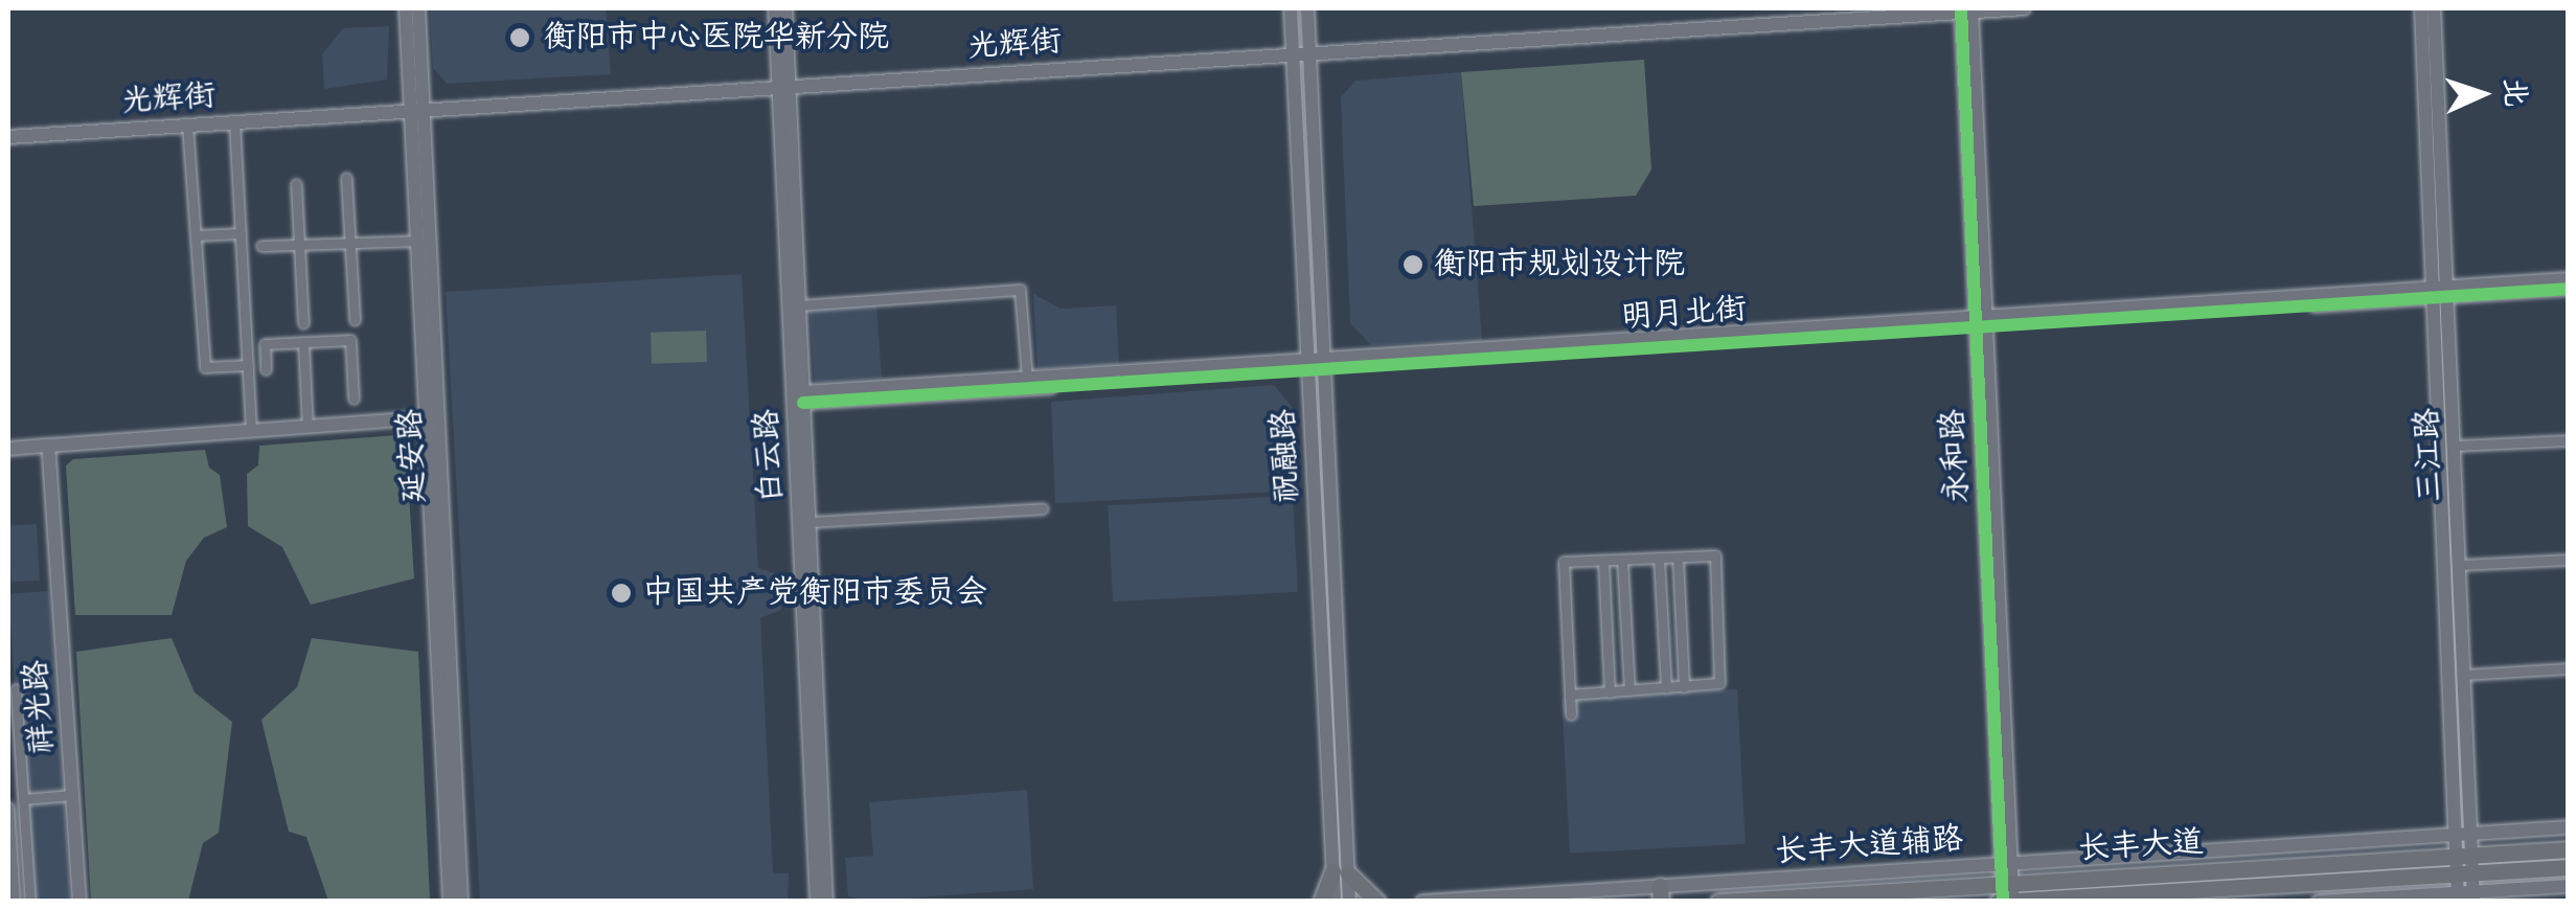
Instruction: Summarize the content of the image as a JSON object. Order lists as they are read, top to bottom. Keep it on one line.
{"streets":{"main road":["光辉街","明月北街","三江路","延安路","白云路","祝融路","永和路","祥光路","长丰大道辅路","长丰大道"]},"crossings":[["光辉街","延安路"],["光辉街","白云路"],["光辉街","祝融路"],["光辉街","永和路"],["明月北街","三江路"],["明月北街","白云路"],["明月北街","祝融路"],["明月北街","永和路"],["三江路","长丰大道辅路"],["三江路","长丰大道"],["永和路","长丰大道辅路"],["永和路","长丰大道"]],"places":["衡阳市中心医院华新分院","衡阳市规划设计院","中国共产党衡阳市委员会"],"north":"right"}
